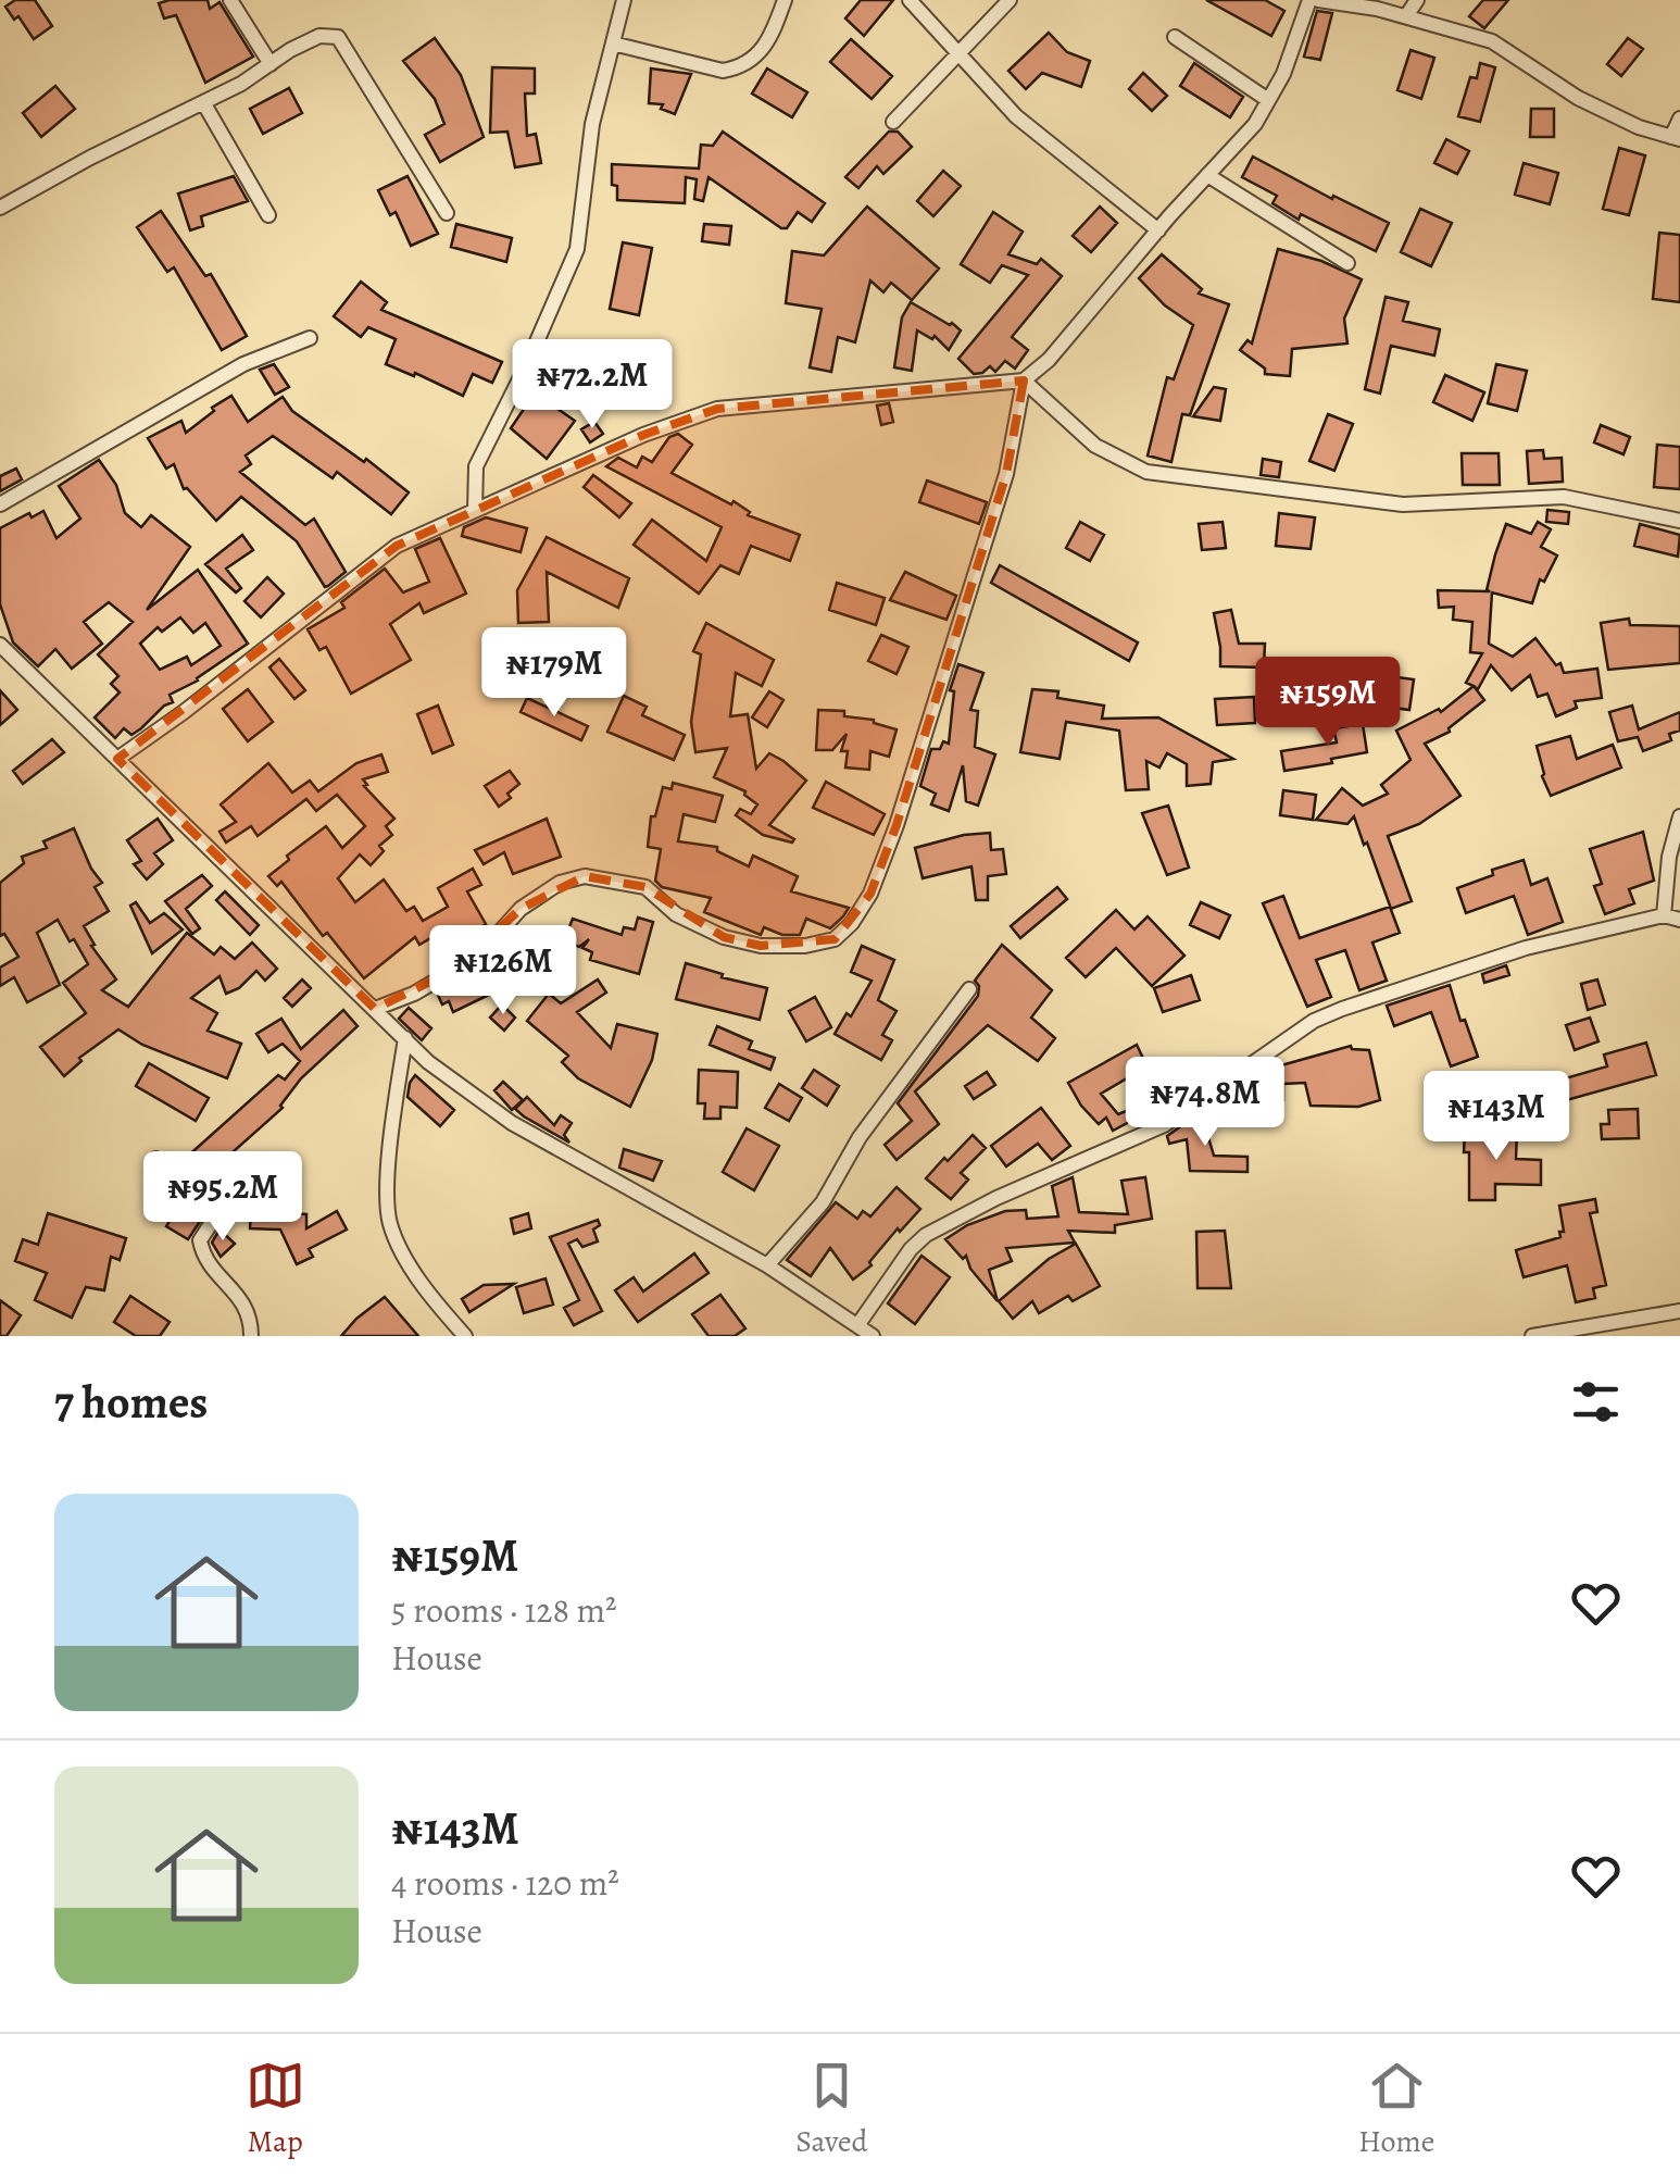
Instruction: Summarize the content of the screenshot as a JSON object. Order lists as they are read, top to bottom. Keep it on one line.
{"page":{"price":["₦72.2M","₦179M","₦159M","₦126M","₦74.8M","₦143M","₦95.2M"],"heading":"7 homes","list":[{"name":"₦159M","note":"5 rooms · 128 m² · House"},{"name":"₦143M","note":"4 rooms · 120 m² · House"}],"tabs":["Map","Saved","Home"]}}
